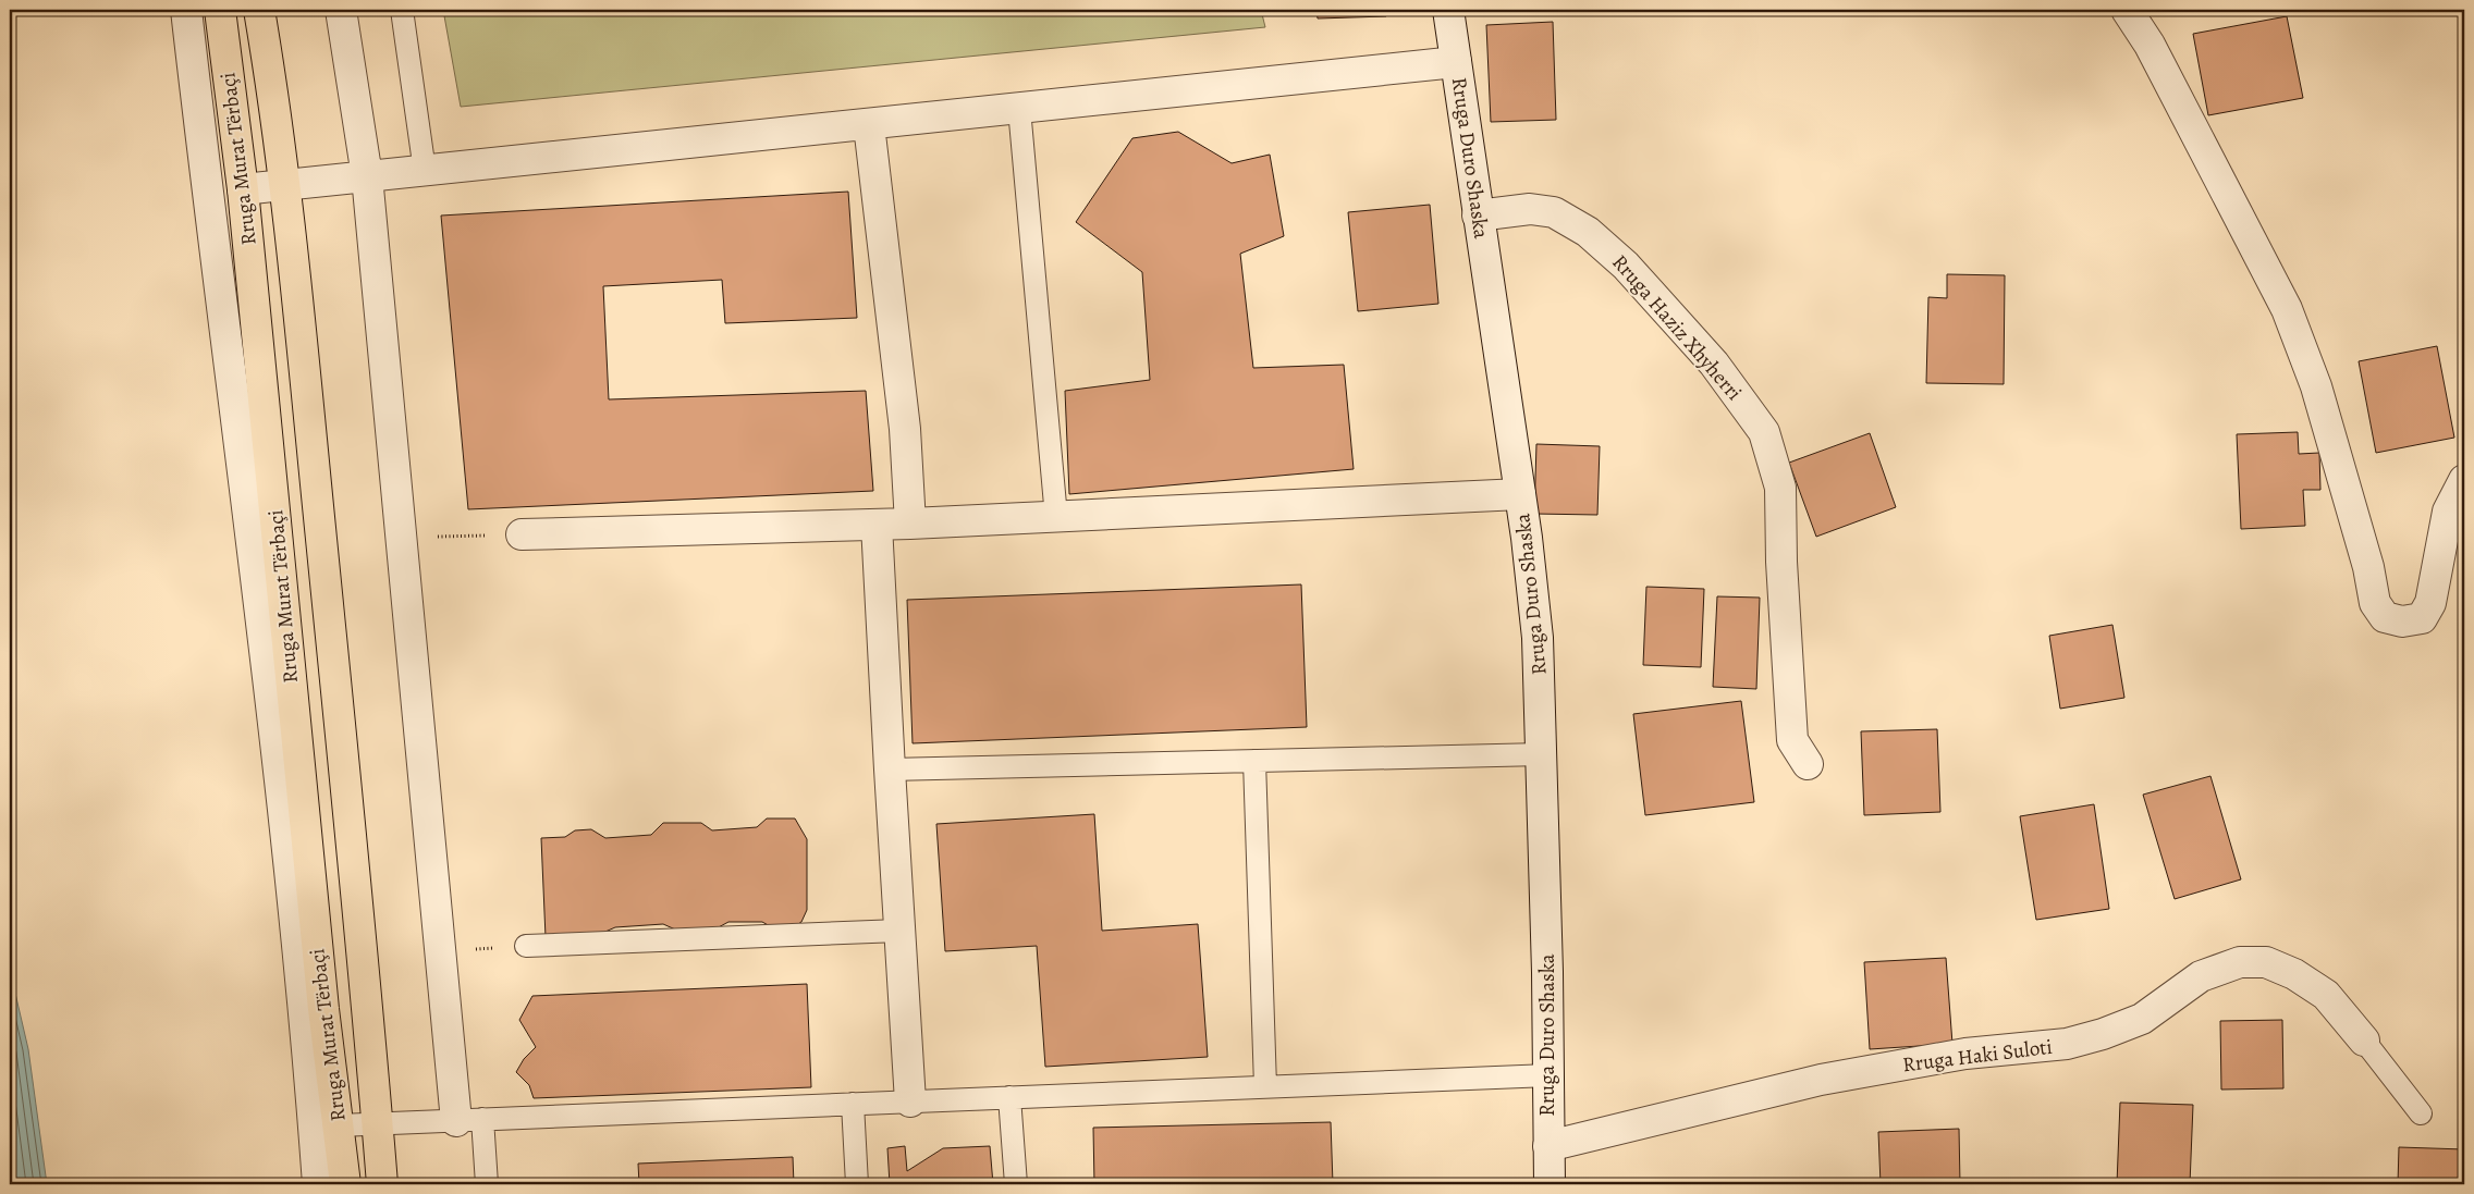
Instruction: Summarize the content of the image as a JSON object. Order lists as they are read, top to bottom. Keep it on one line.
{"streets":{"main road":["Rruga Murat Tërbaçi"],"street":["Rruga Duro Shaska","Rruga Haziz Xhyherri","Rruga Haki Suloti"]},"crossings":[["Rruga Duro Shaska","Rruga Haziz Xhyherri"],["Rruga Duro Shaska","Rruga Haki Suloti"]]}
